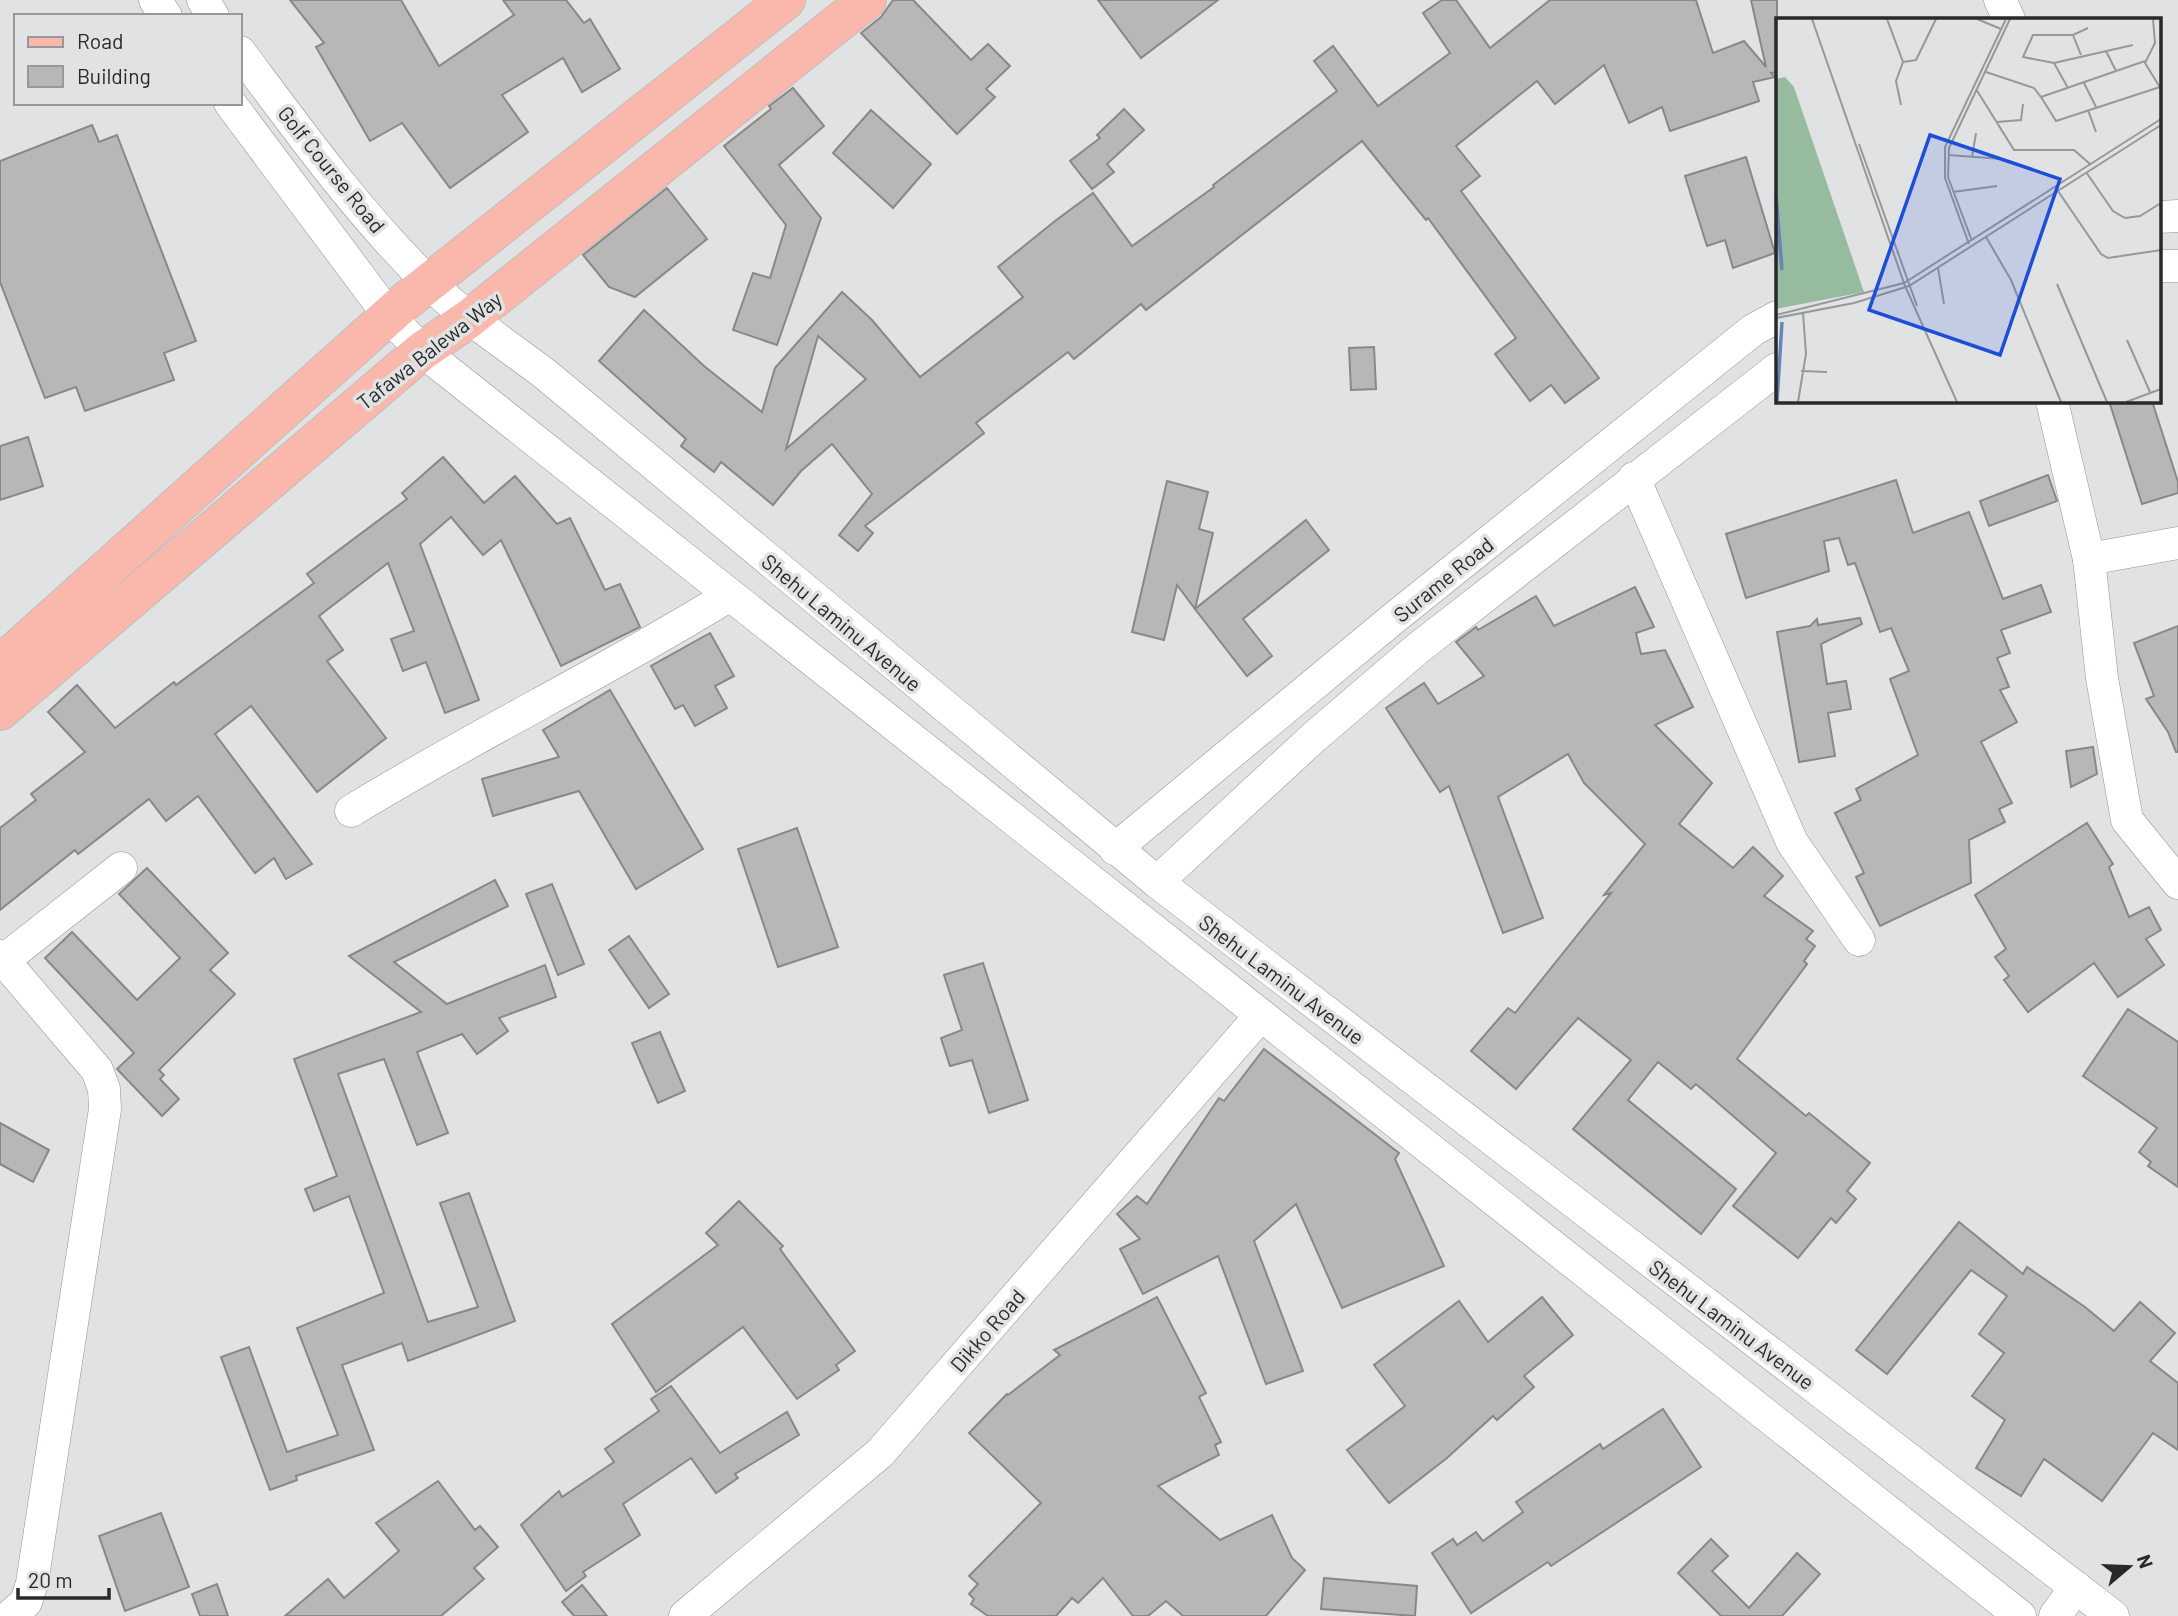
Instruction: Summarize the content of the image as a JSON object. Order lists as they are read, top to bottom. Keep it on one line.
{"streets":{"main road":["Tafawa Balewa Way"],"street":["Golf Course Road","Surame Road","Shehu Laminu Avenue","Dikko Road"]},"crossings":[["Golf Course Road","Tafawa Balewa Way"],["Golf Course Road","Shehu Laminu Avenue"],["Tafawa Balewa Way","Shehu Laminu Avenue"],["Surame Road","Shehu Laminu Avenue"],["Shehu Laminu Avenue","Dikko Road"]],"legend":["Road","Building"],"scale_bar":"20 m","north":"right"}
